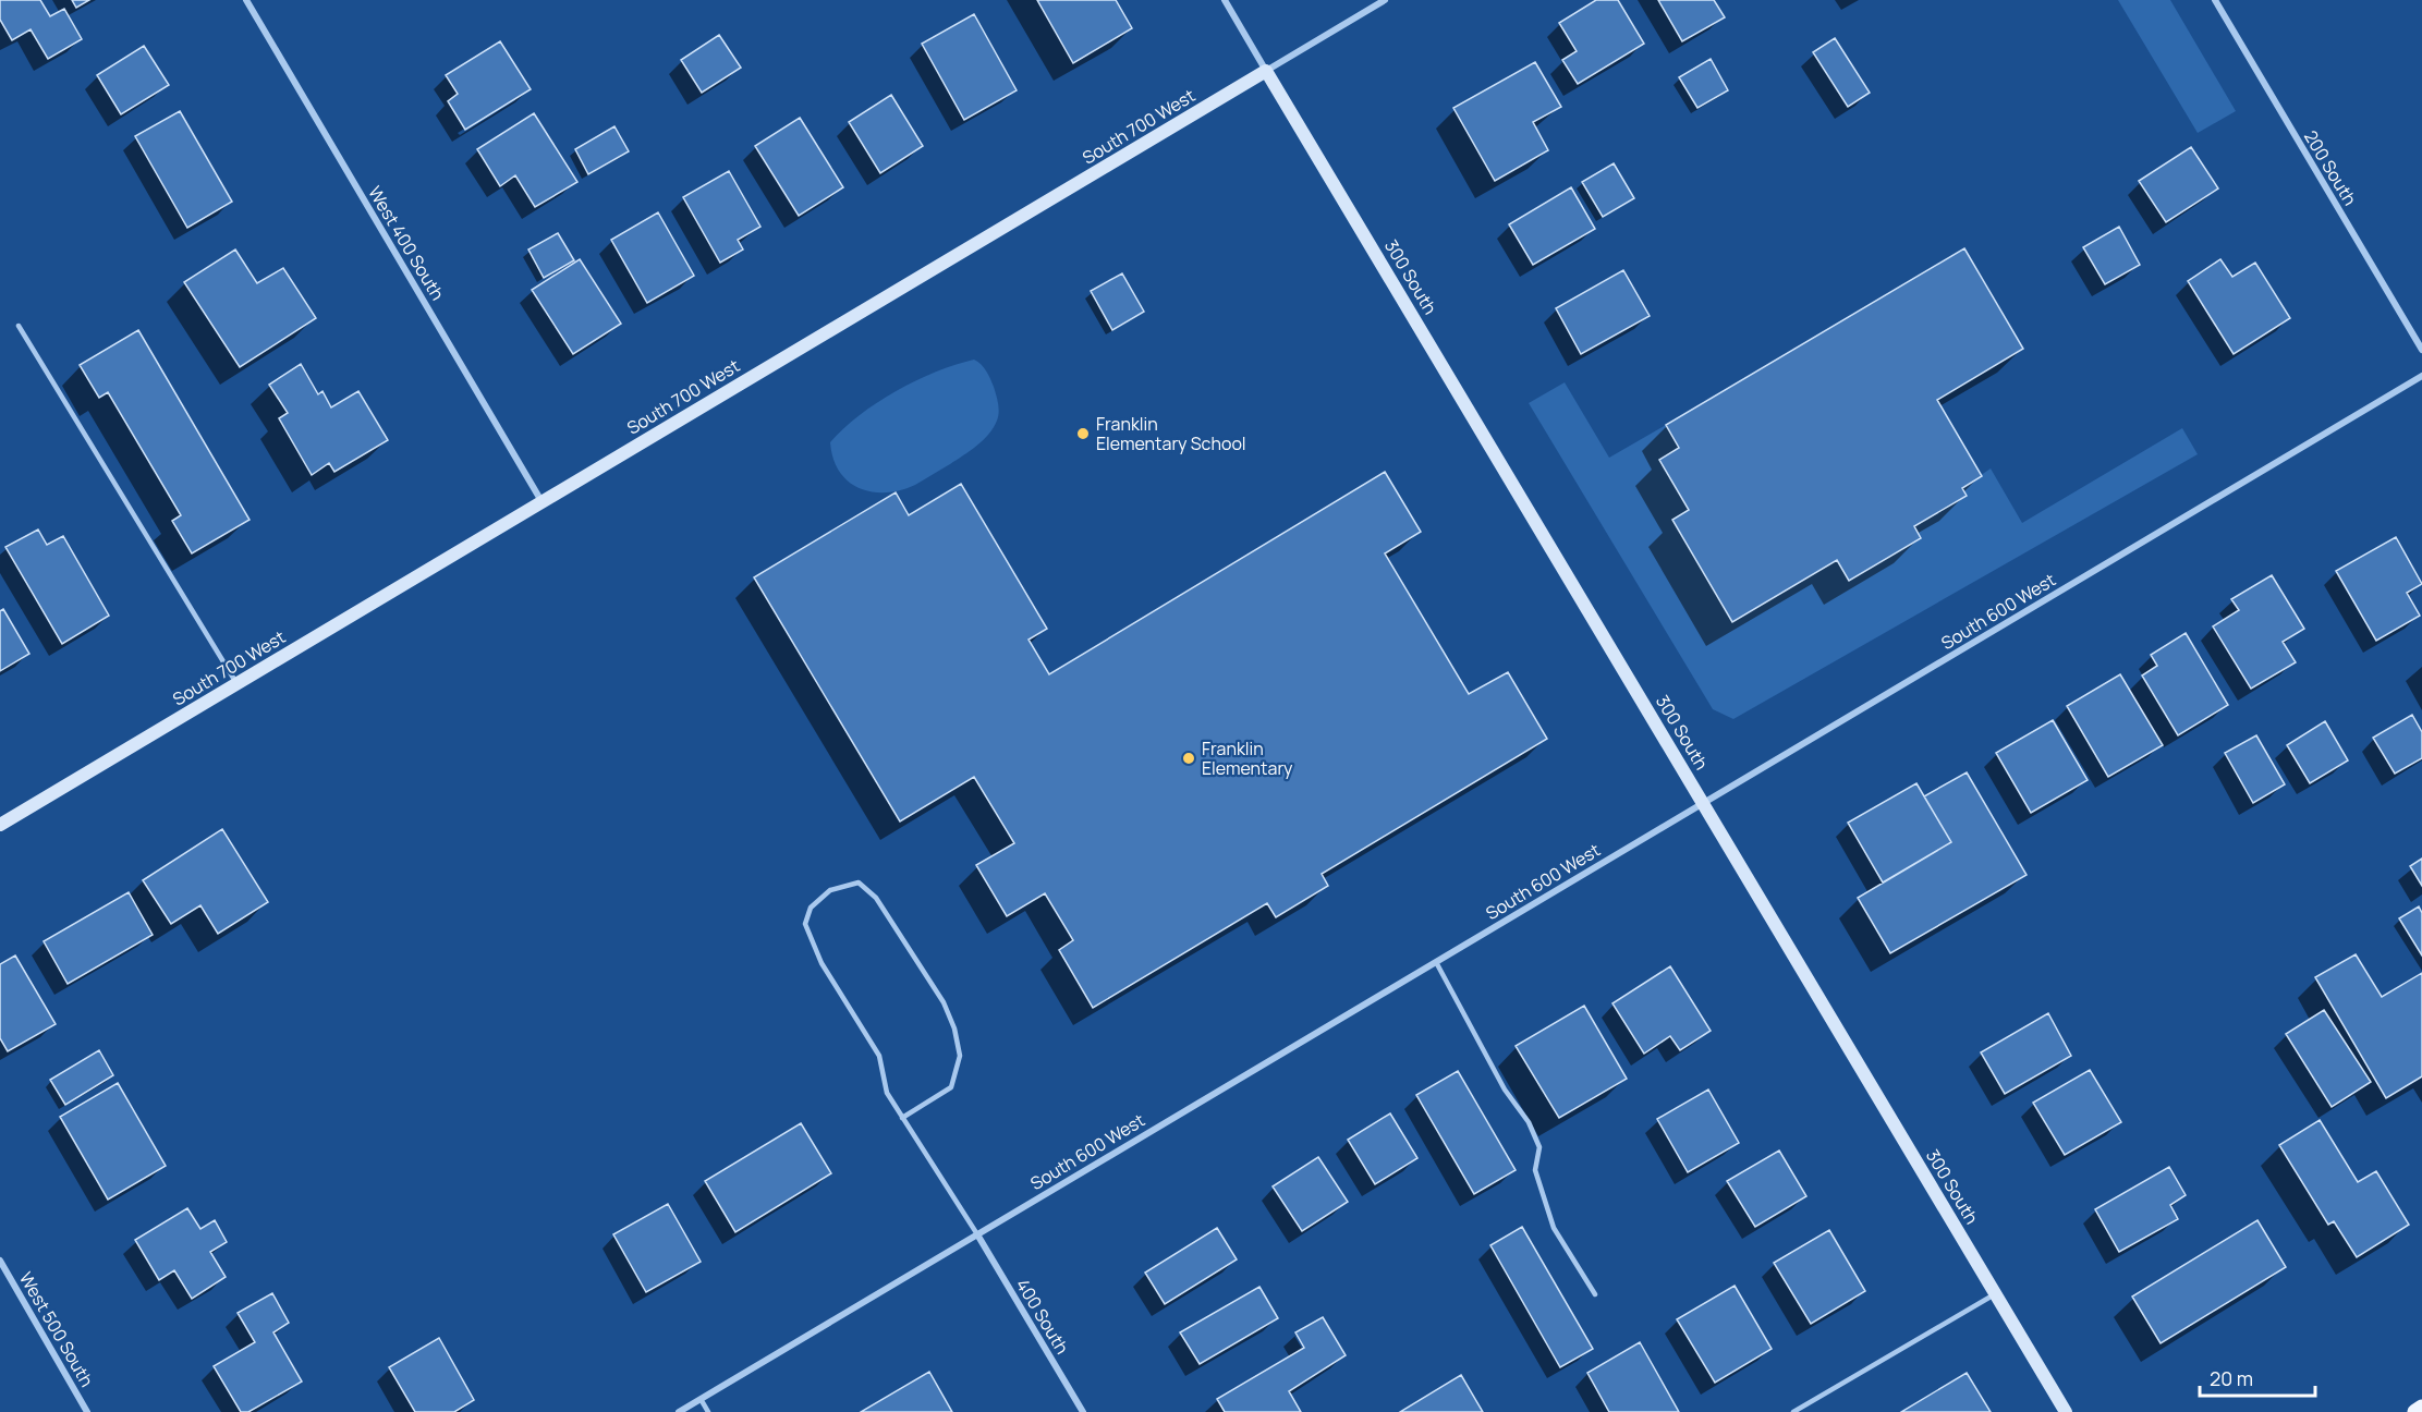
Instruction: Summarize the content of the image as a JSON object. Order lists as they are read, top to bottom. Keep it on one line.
{"streets":{"street":["South 700 West","200 South","West 400 South","300 South","South 600 West","400 South","West 500 South"]},"crossings":[["South 700 West","West 400 South"],["South 700 West","300 South"],["300 South","South 600 West"],["South 600 West","400 South"]],"places":["Franklin Elementary School","Franklin Elementary"],"scale_bar":"20 m"}
